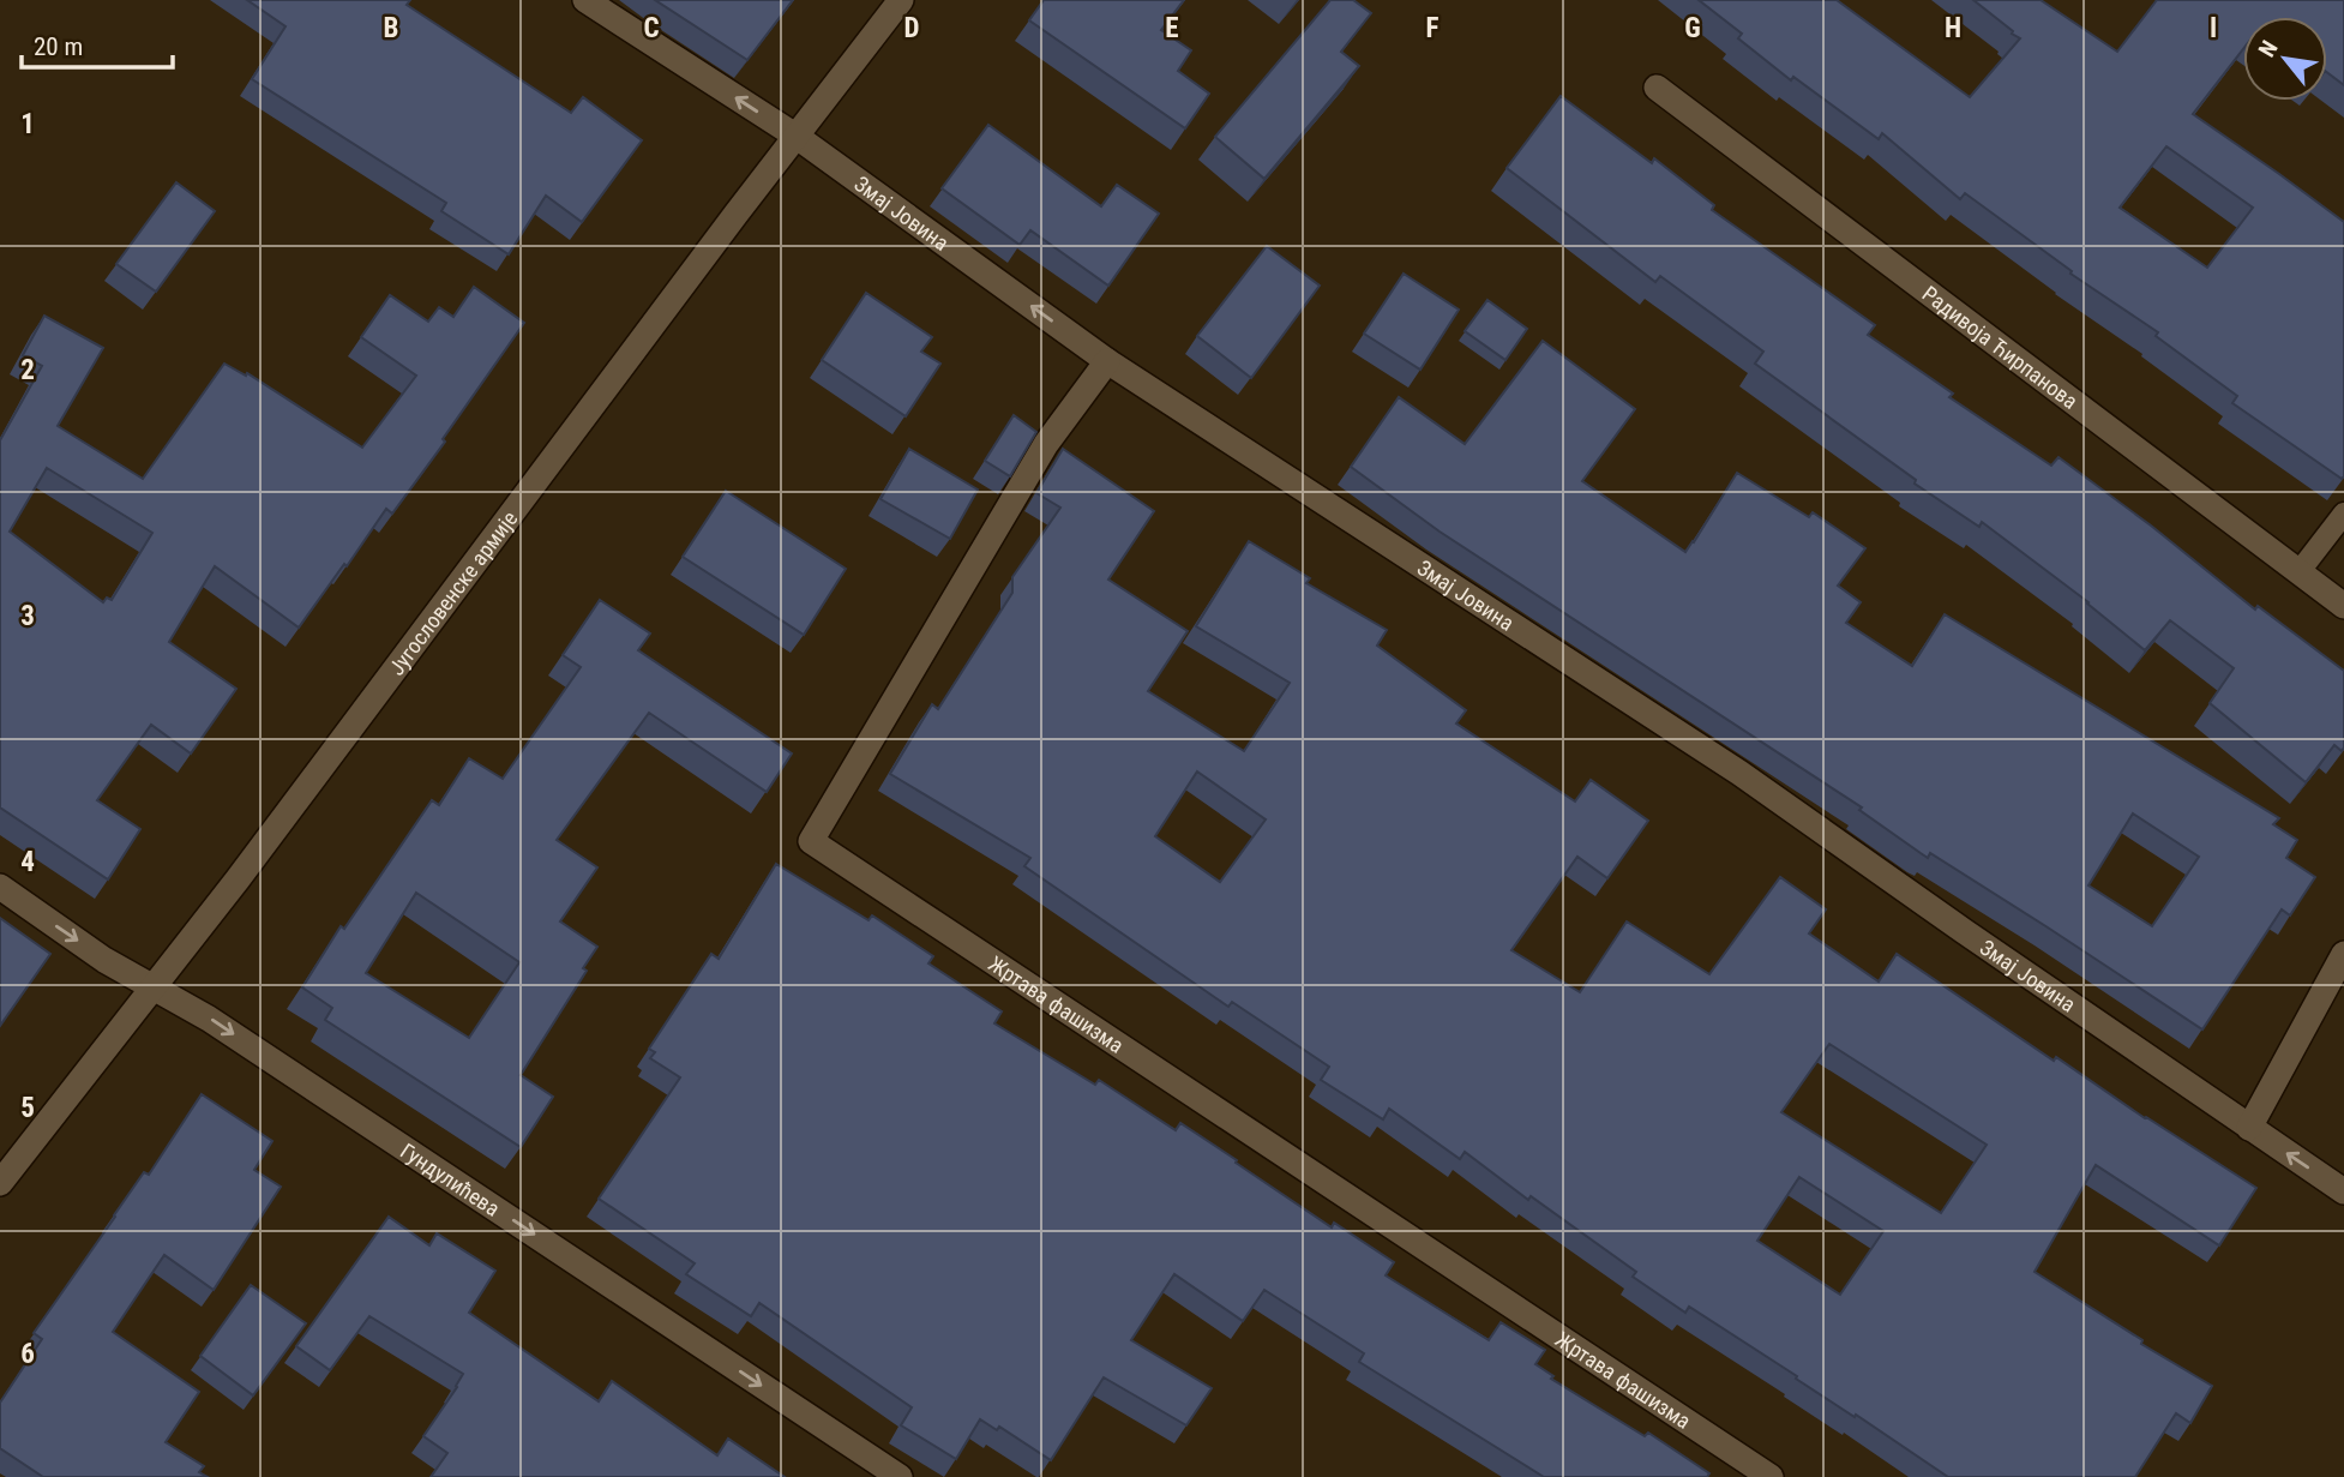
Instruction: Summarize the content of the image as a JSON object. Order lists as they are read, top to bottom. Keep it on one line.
{"streets":{"street":["Змај Јовина","Радивоја Ћирпанова","Југословенске армије","Жртава фашизма","Гундулићева"]},"crossings":[["Змај Јовина","Југословенске армије"],["Змај Јовина","Жртава фашизма"],["Југословенске армије","Гундулићева"]],"one_way":["Змај Јовина","Гундулићева"],"scale_bar":"20 m","north":"top left","grid":{"columns":["B","C","D","E","F","G","H","I"],"rows":["1","2","3","4","5","6"]}}
